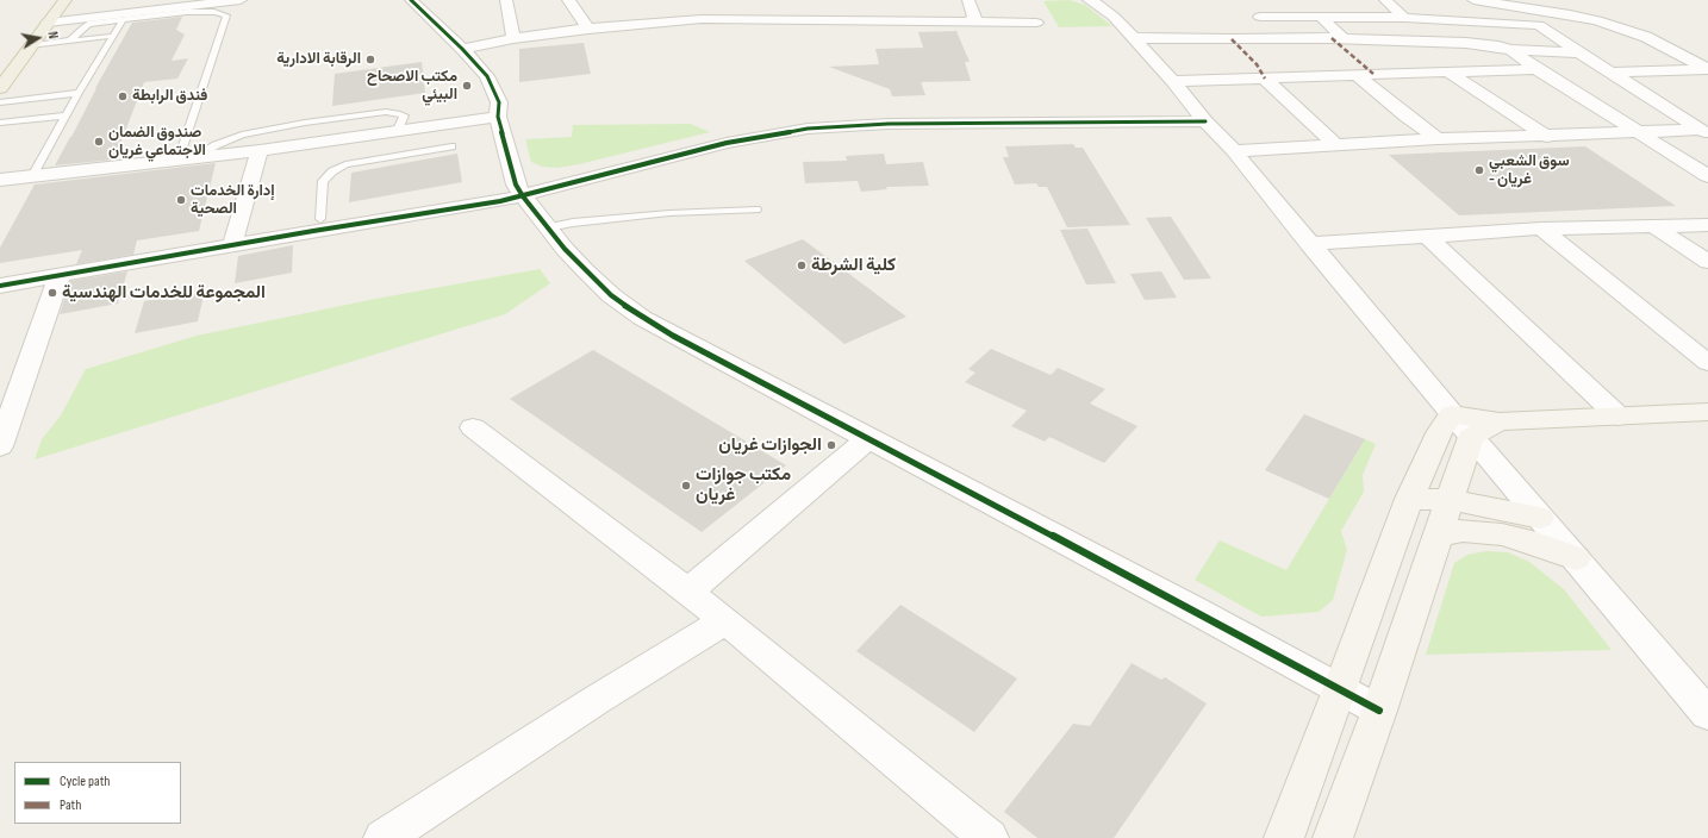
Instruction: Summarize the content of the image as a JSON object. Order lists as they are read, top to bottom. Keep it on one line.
{"places":["الرقابة الادارية","مكتب الاصحاح البيئي","فندق الرابطة","صندوق الضمان الاجتماعي غريان","سوق الشعبي - غريان","إدارة الخدمات الصحية","كلية الشرطة","المجموعة للخدمات الهندسية","الجوازات غريان","مكتب جوازات غريان"],"legend":["Cycle path","Path"],"north":"right"}
